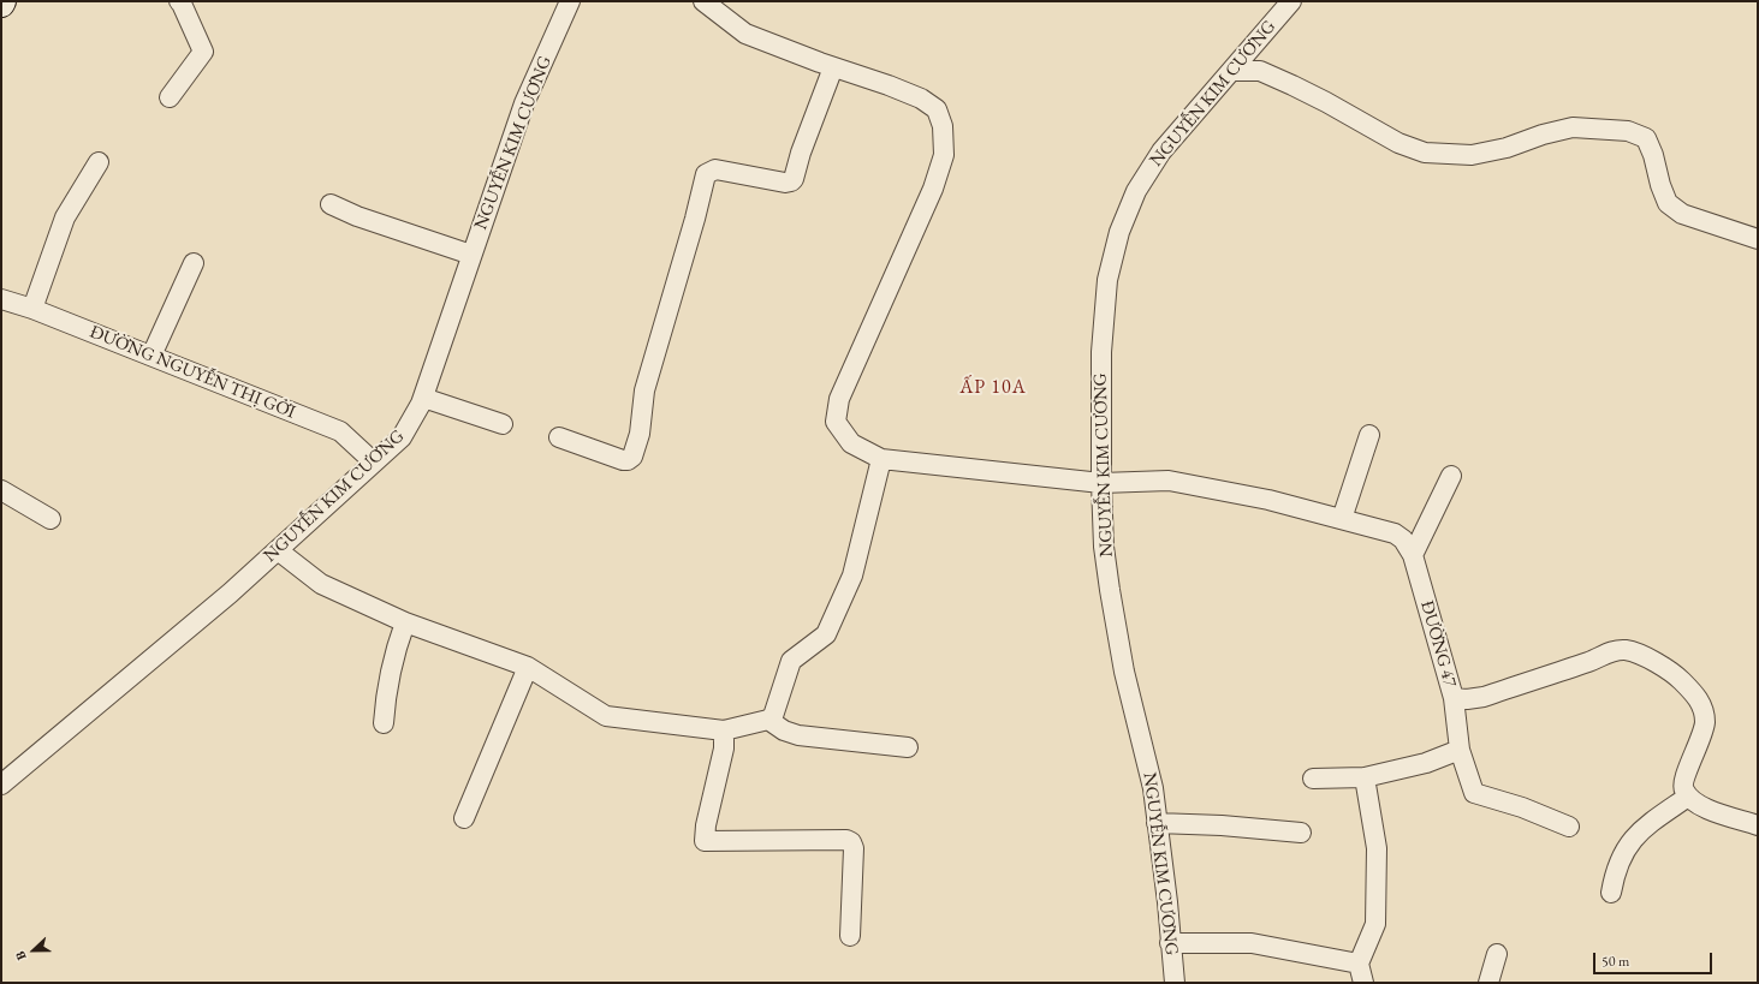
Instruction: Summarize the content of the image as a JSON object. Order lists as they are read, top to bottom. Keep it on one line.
{"streets":{"street":["NGUYỄN KIM CƯƠNG","ĐƯỜNG NGUYỄN THỊ GỞI","ĐƯỜNG 47"]},"crossings":[["NGUYỄN KIM CƯƠNG","ĐƯỜNG NGUYỄN THỊ GỞI"],["NGUYỄN KIM CƯƠNG","ĐƯỜNG 47"]],"districts":["ẤP 10A"],"scale_bar":"50 m","north":"left"}
